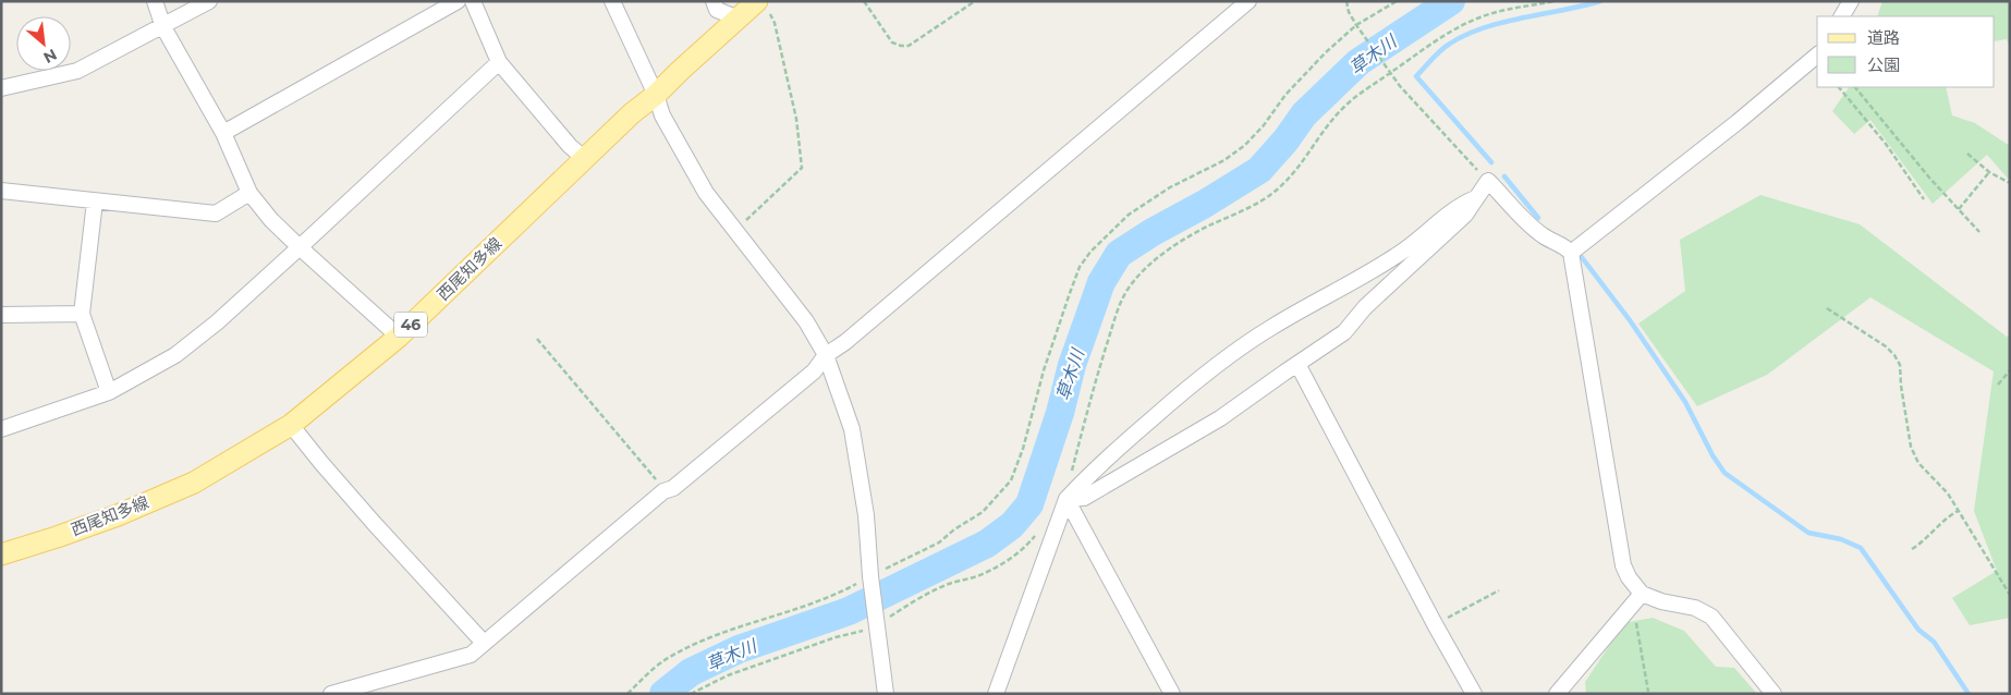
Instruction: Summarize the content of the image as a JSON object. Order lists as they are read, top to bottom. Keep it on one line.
{"streets":{"main road":["西尾知多線","46"]},"water":["草木川"],"legend":["道路","公園"],"north":"bottom right"}
